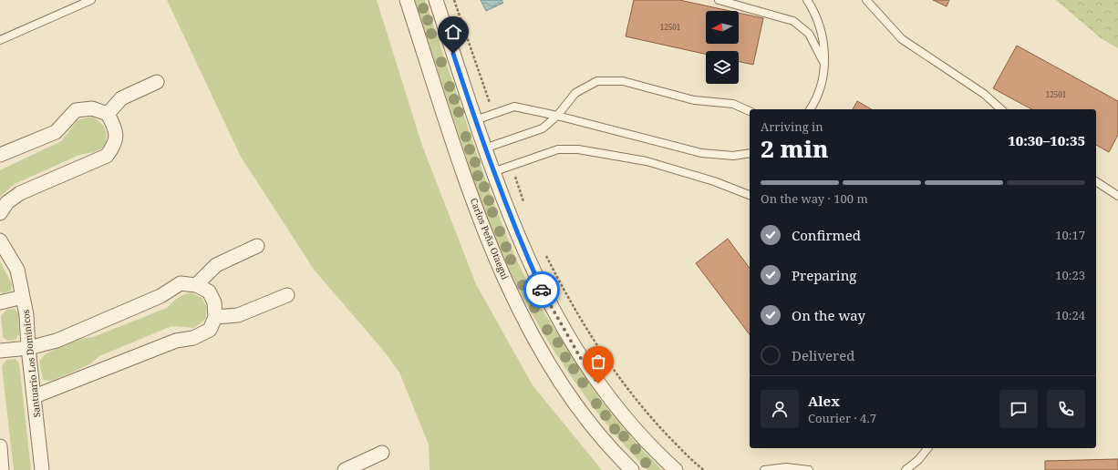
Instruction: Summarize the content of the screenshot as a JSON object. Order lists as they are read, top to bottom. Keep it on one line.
{"streets":{"street":["Carlos Peña Otaegui","Santuario Los Dominicos"]},"house_numbers":["12501","12501"],"north":"left","page":{"heading":["2 min","Arriving in","10:30–10:35"],"panel":["Alex","Courier · 4.7"],"bar":"On the way · 100 m","list":[["Confirmed","10:17"],["Preparing","10:23"],["On the way","10:24"],"Delivered"]}}
